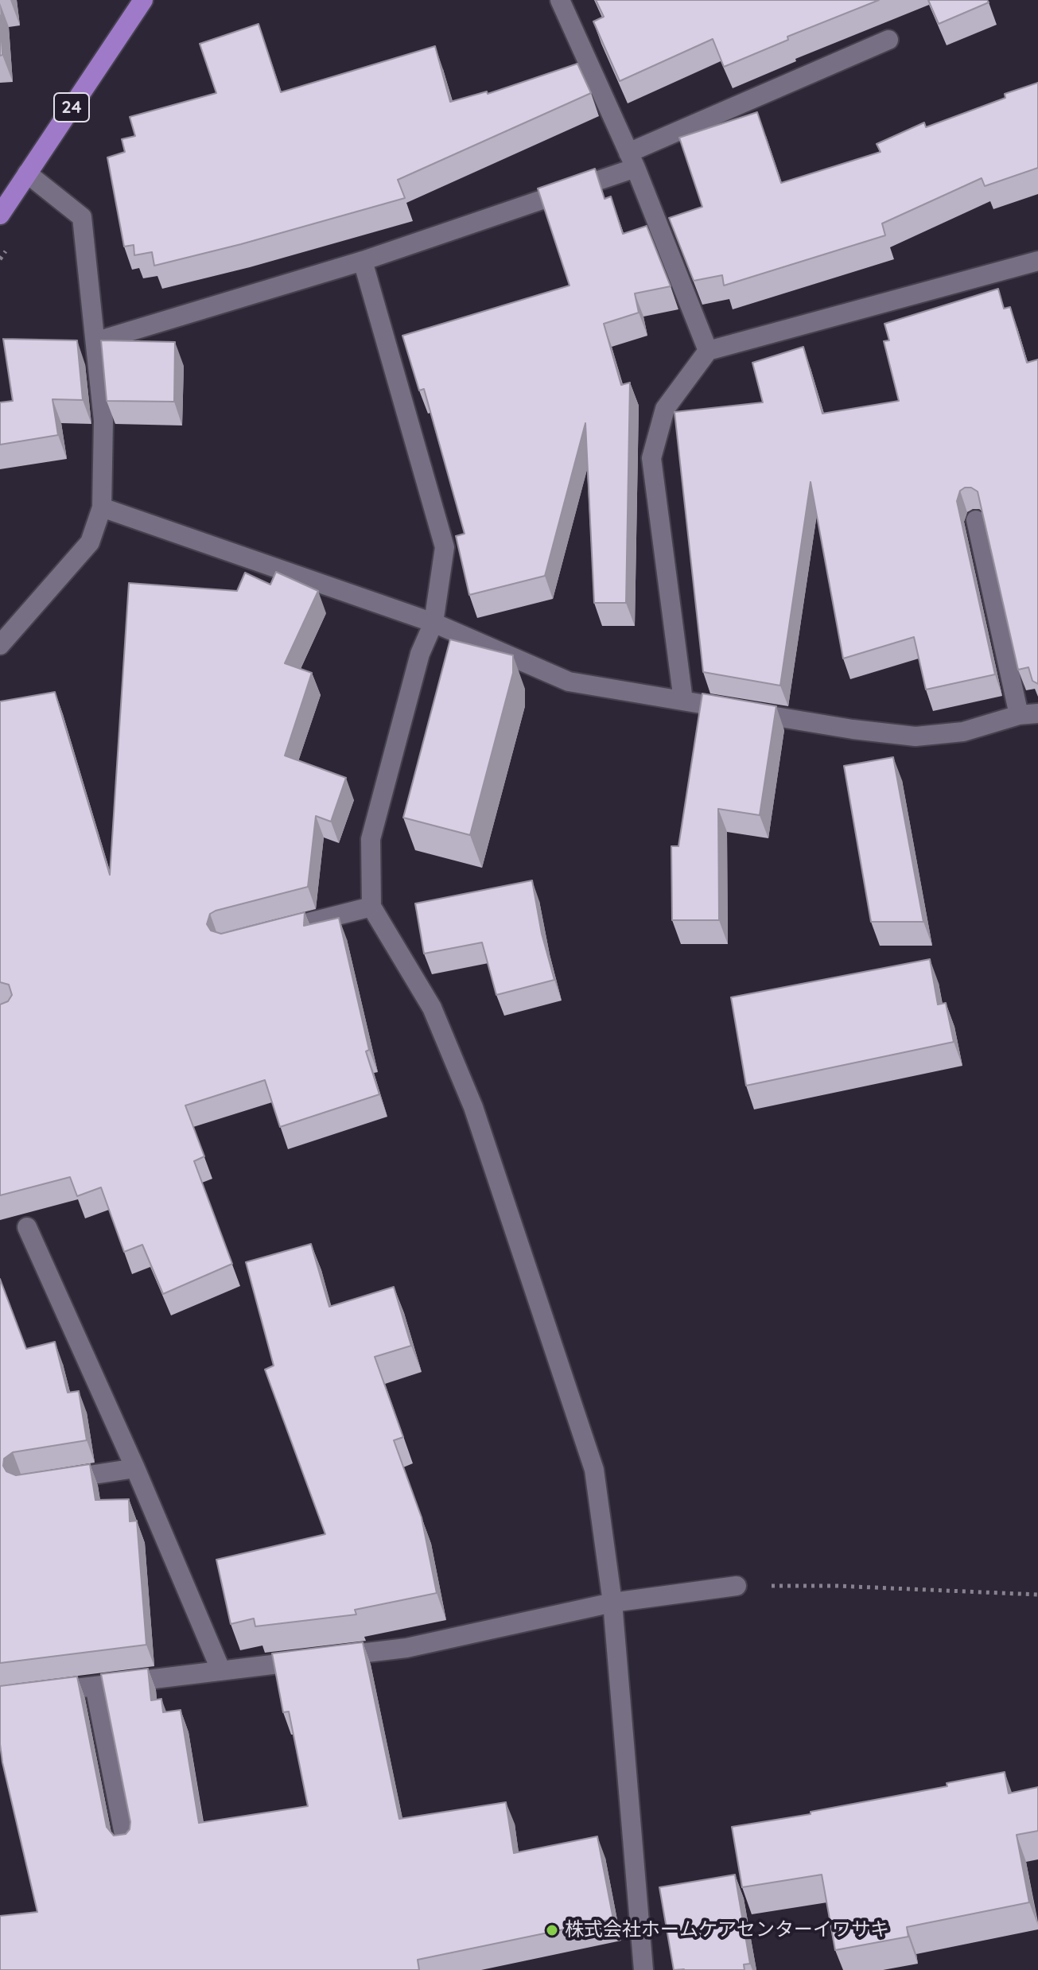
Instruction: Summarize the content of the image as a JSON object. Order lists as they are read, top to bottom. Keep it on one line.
{"streets":{"main road":["24"]},"places":["株式会社ホームケアセンターイワサキ"]}
